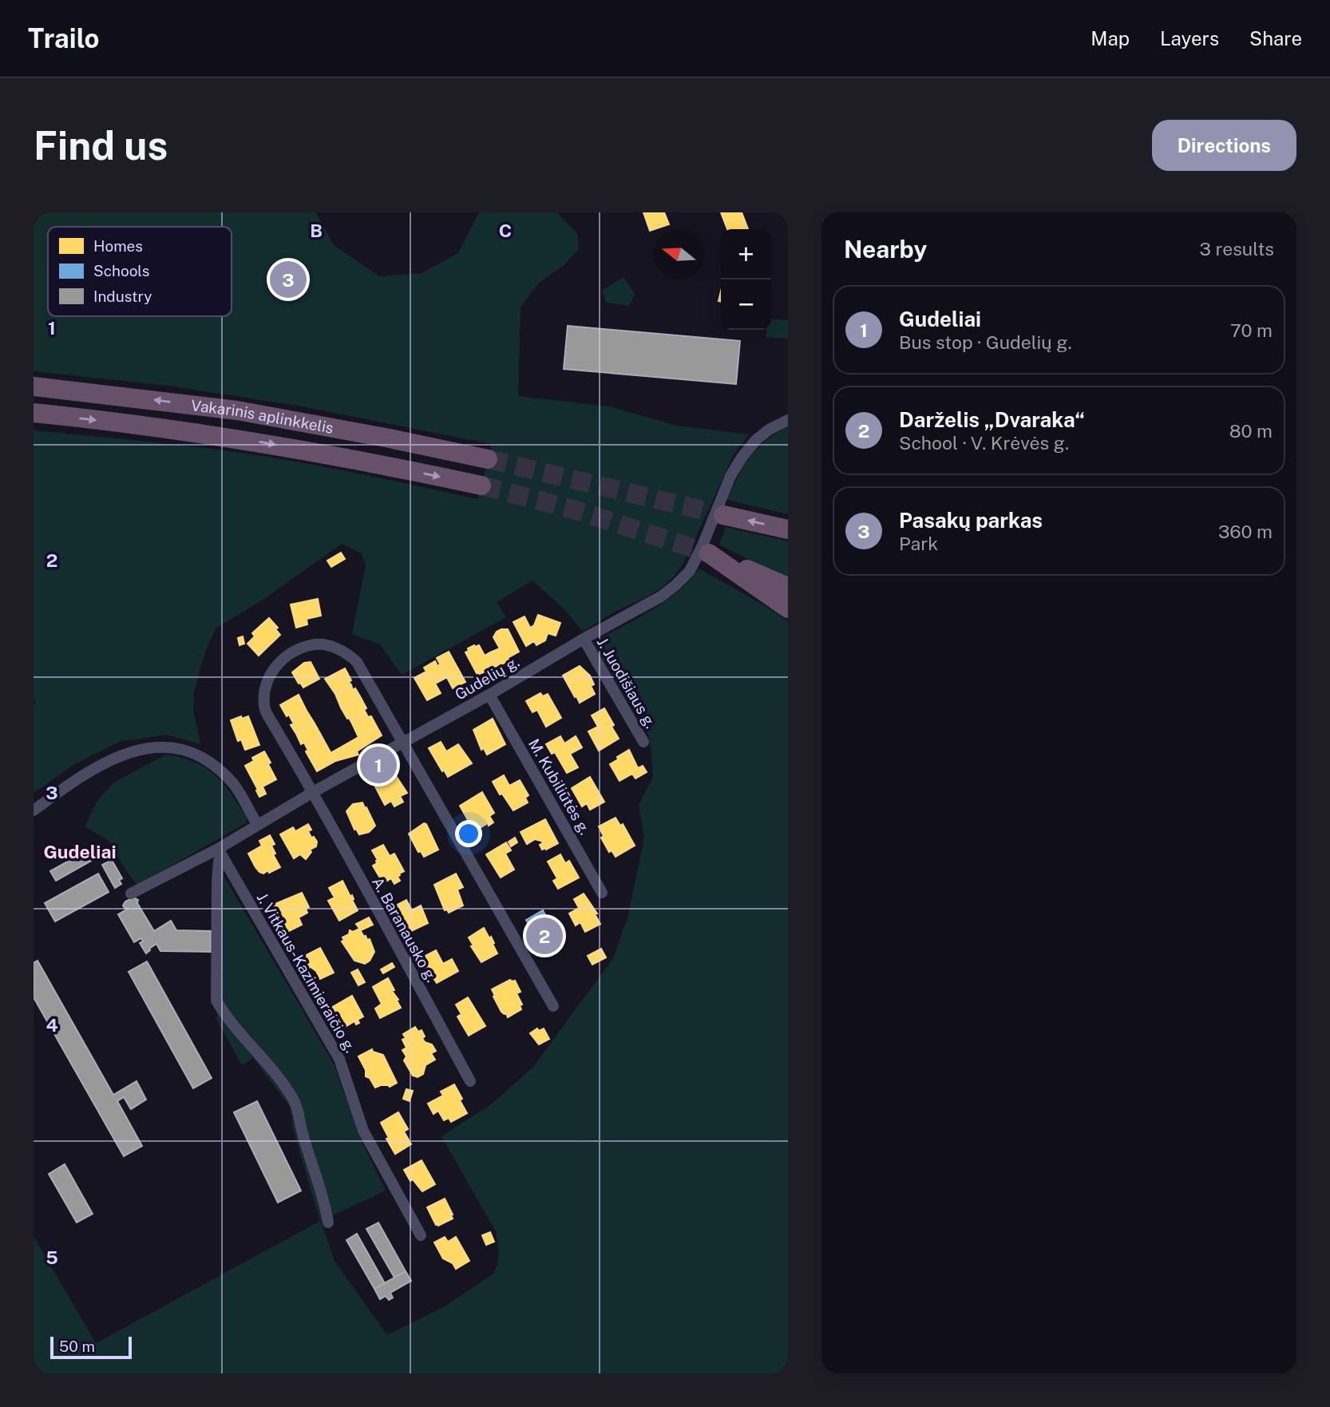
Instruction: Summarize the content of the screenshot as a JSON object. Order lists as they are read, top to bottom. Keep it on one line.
{"streets":{"highway":["Vakarinis aplinkkelis"],"street":["Gudelių g.","J. Juodišiaus g.","M. Kubiliūtės g.","A. Baranausko g.","J. Vitkaus-Kazimieraičio g."]},"crossings":[["Gudelių g.","J. Juodišiaus g."],["Gudelių g.","M. Kubiliūtės g."],["Gudelių g.","A. Baranausko g."],["Gudelių g.","J. Vitkaus-Kazimieraičio g."]],"districts":["Gudeliai"],"legend":["Homes","Schools","Industry"],"scale_bar":"50 m","north":"left","page":{"header":"Trailo","nav":["Map","Layers","Share"],"buttons":"Directions","title":"Find us","heading":["Nearby","3 results"],"map_buttons":["+","−"],"pins":["3","1","2"],"list":[{"mark":"1","name":"Gudeliai","note":"Bus stop · Gudelių g.","value":"70 m"},{"mark":"2","name":"Darželis „Dvaraka“","note":"School · V. Krėvės g.","value":"80 m"},{"mark":"3","name":"Pasakų parkas","note":"Park","value":"360 m"}],"scale":"50 m"},"grid":{"columns":["B","C"],"rows":["1","2","3","4","5"]}}
